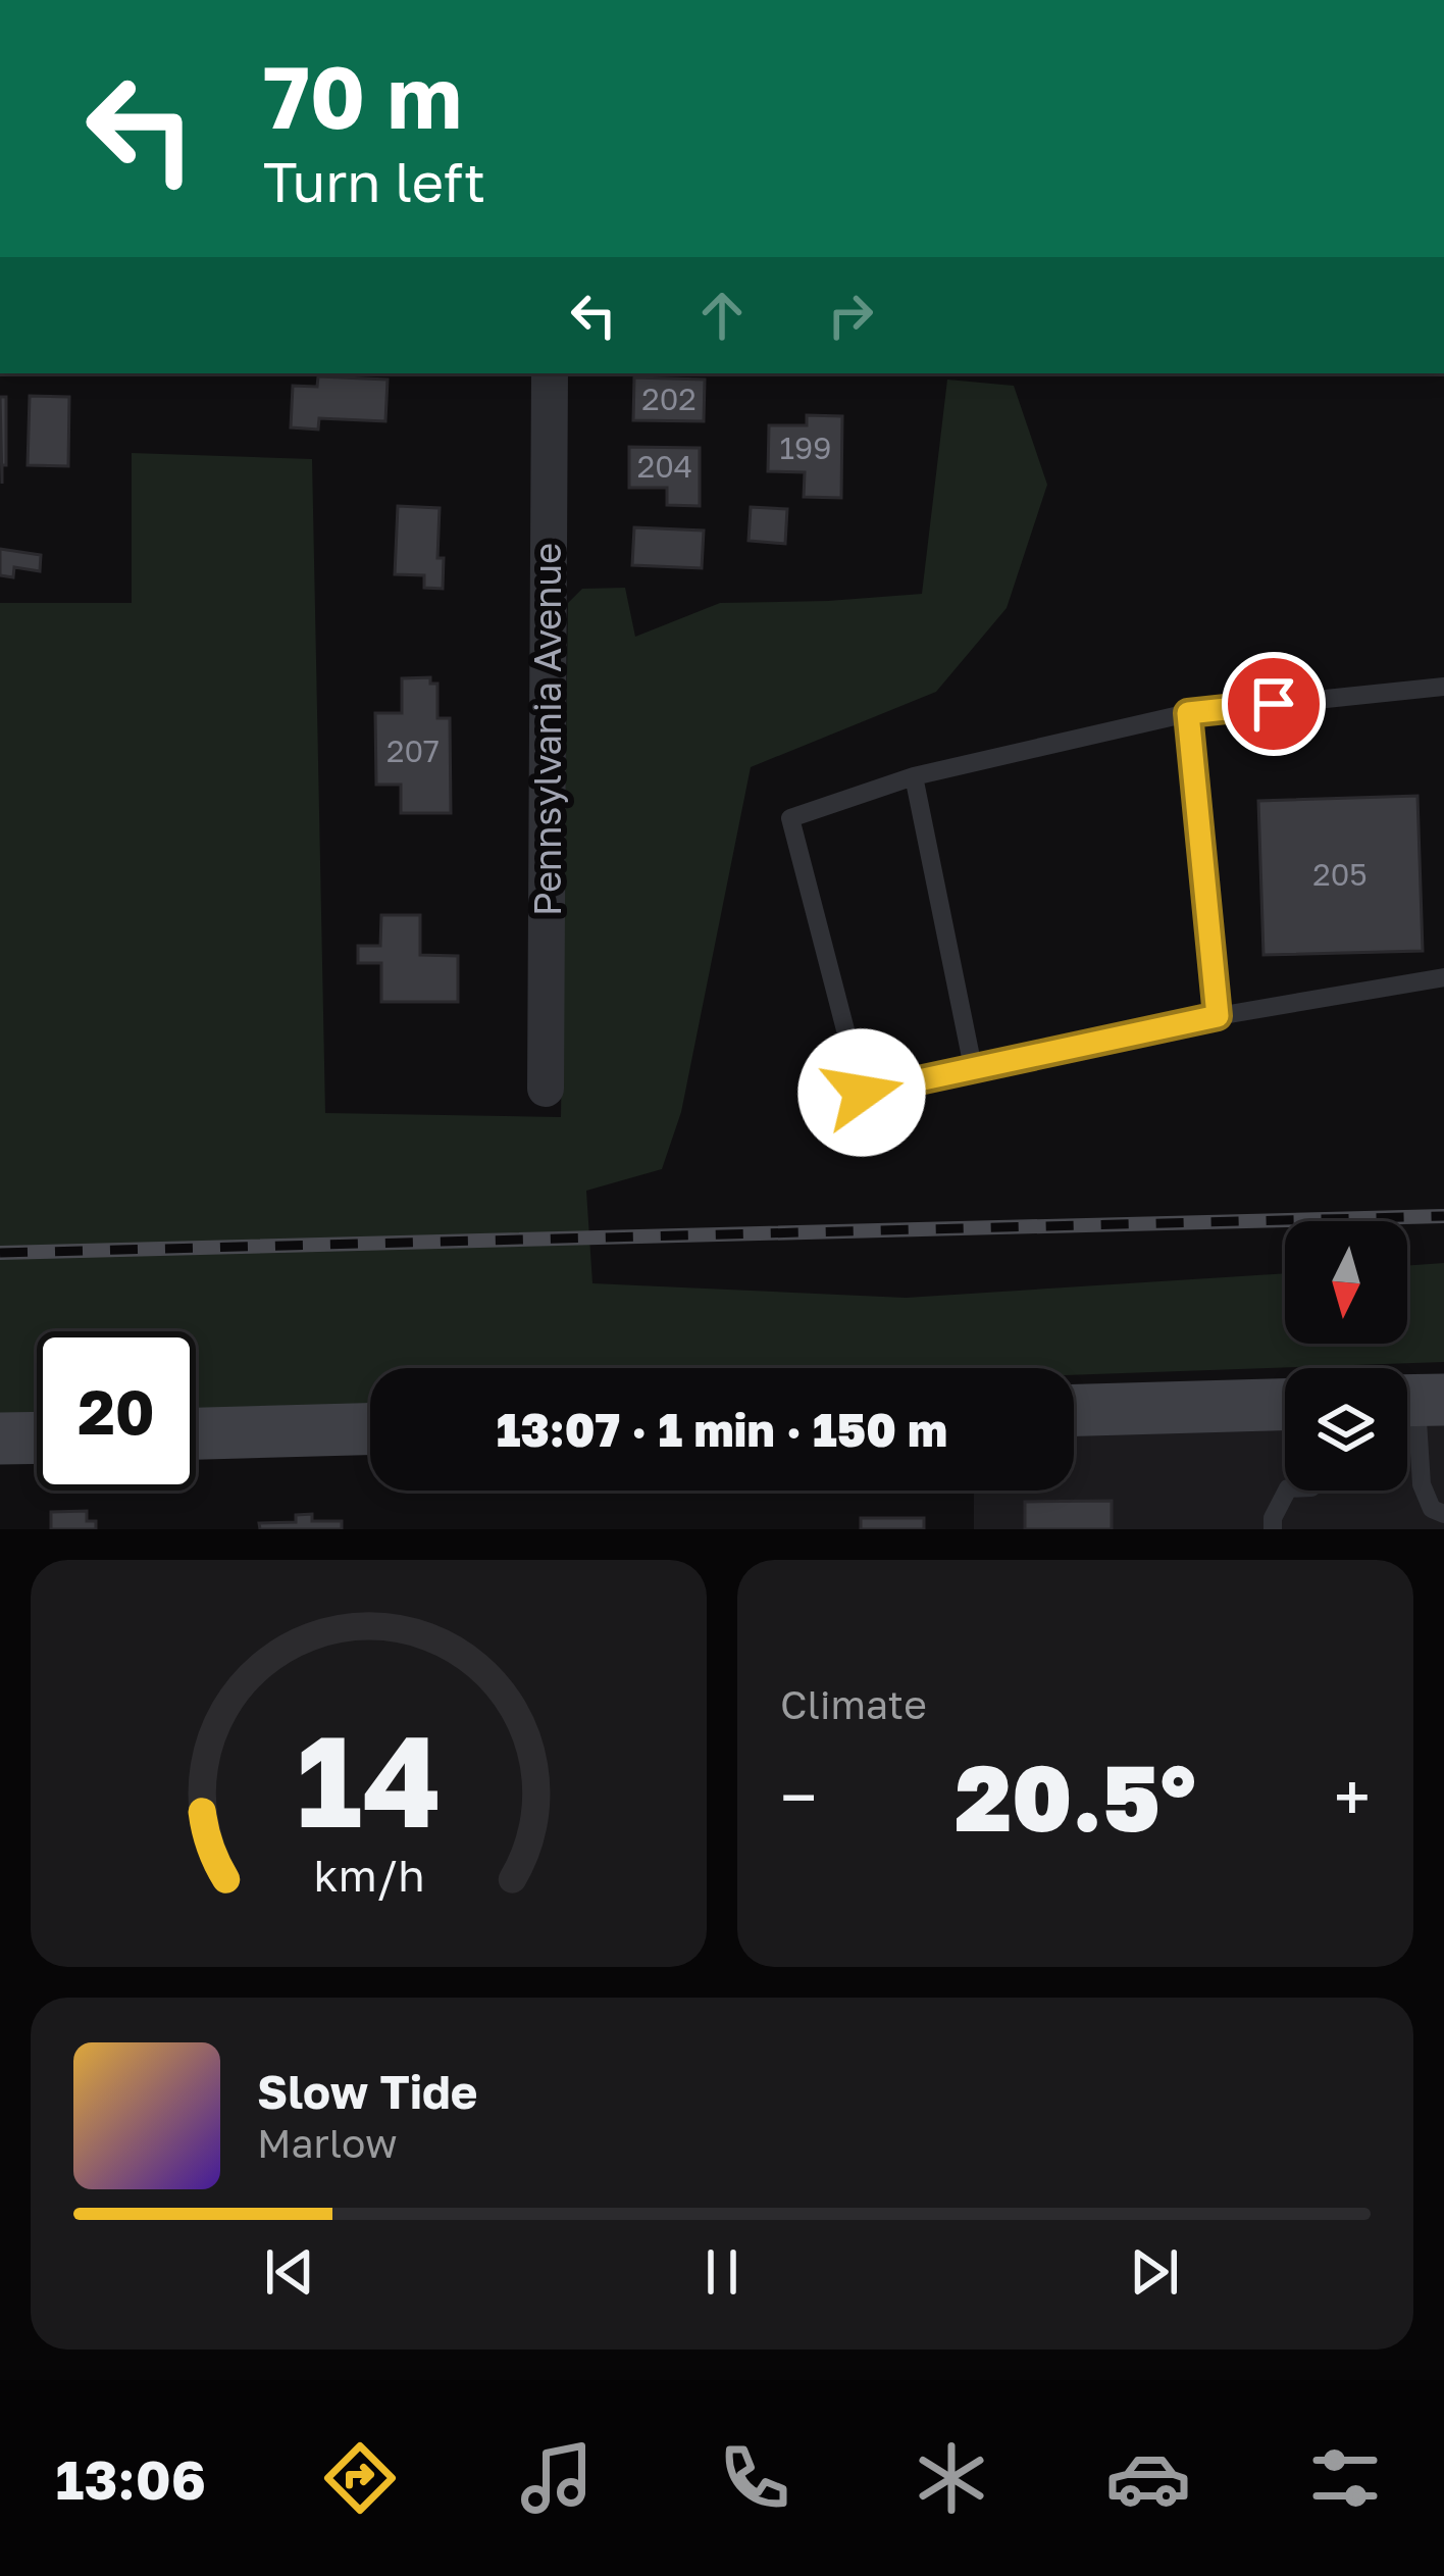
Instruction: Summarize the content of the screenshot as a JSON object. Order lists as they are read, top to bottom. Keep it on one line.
{"streets":{"street":["Pennsylvania Avenue"]},"house_numbers":["202","199","204","207","205"],"north":"bottom","page":{"turn":["70 m","Turn left"],"limit":"20","trip":"13:07 · 1 min · 150 m","tile":"Climate","heat":["−","20.5°","+"],"song":["Slow Tide","Marlow"],"tabs":"13:06","gauge":["14","km/h"]}}
